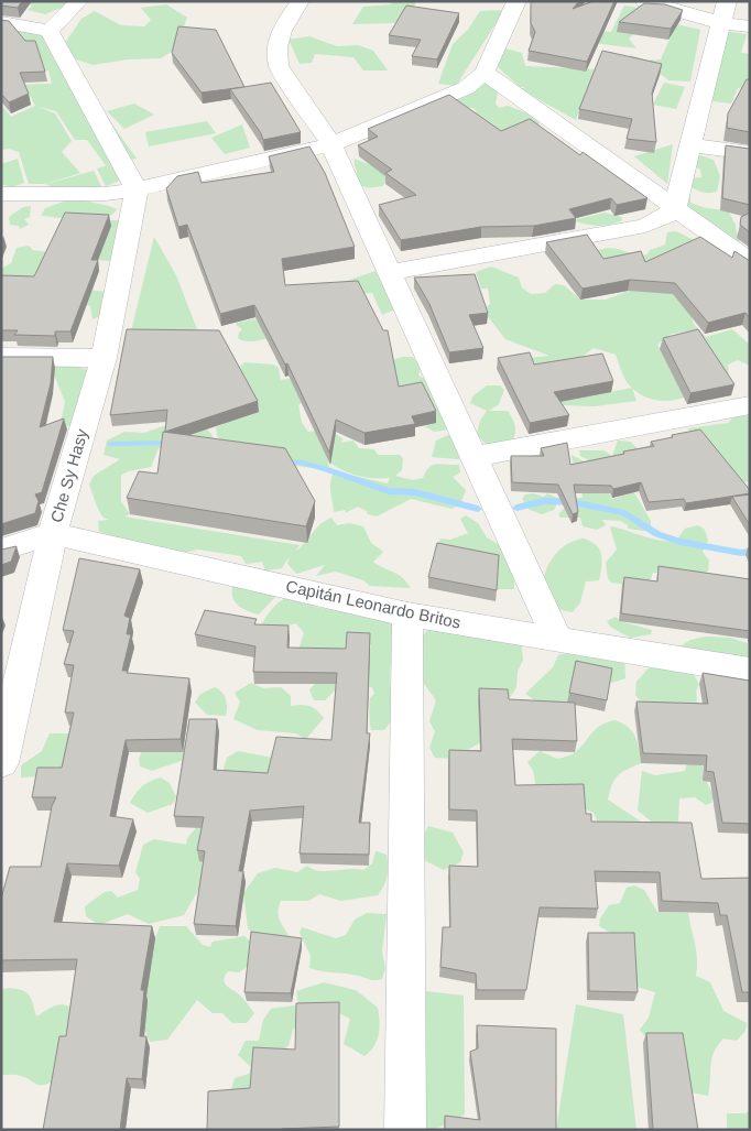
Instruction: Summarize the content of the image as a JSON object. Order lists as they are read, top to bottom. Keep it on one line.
{"streets":{"street":["Che Sy Hasy","Capitán Leonardo Britos"]},"crossings":[["Che Sy Hasy","Capitán Leonardo Britos"]]}
